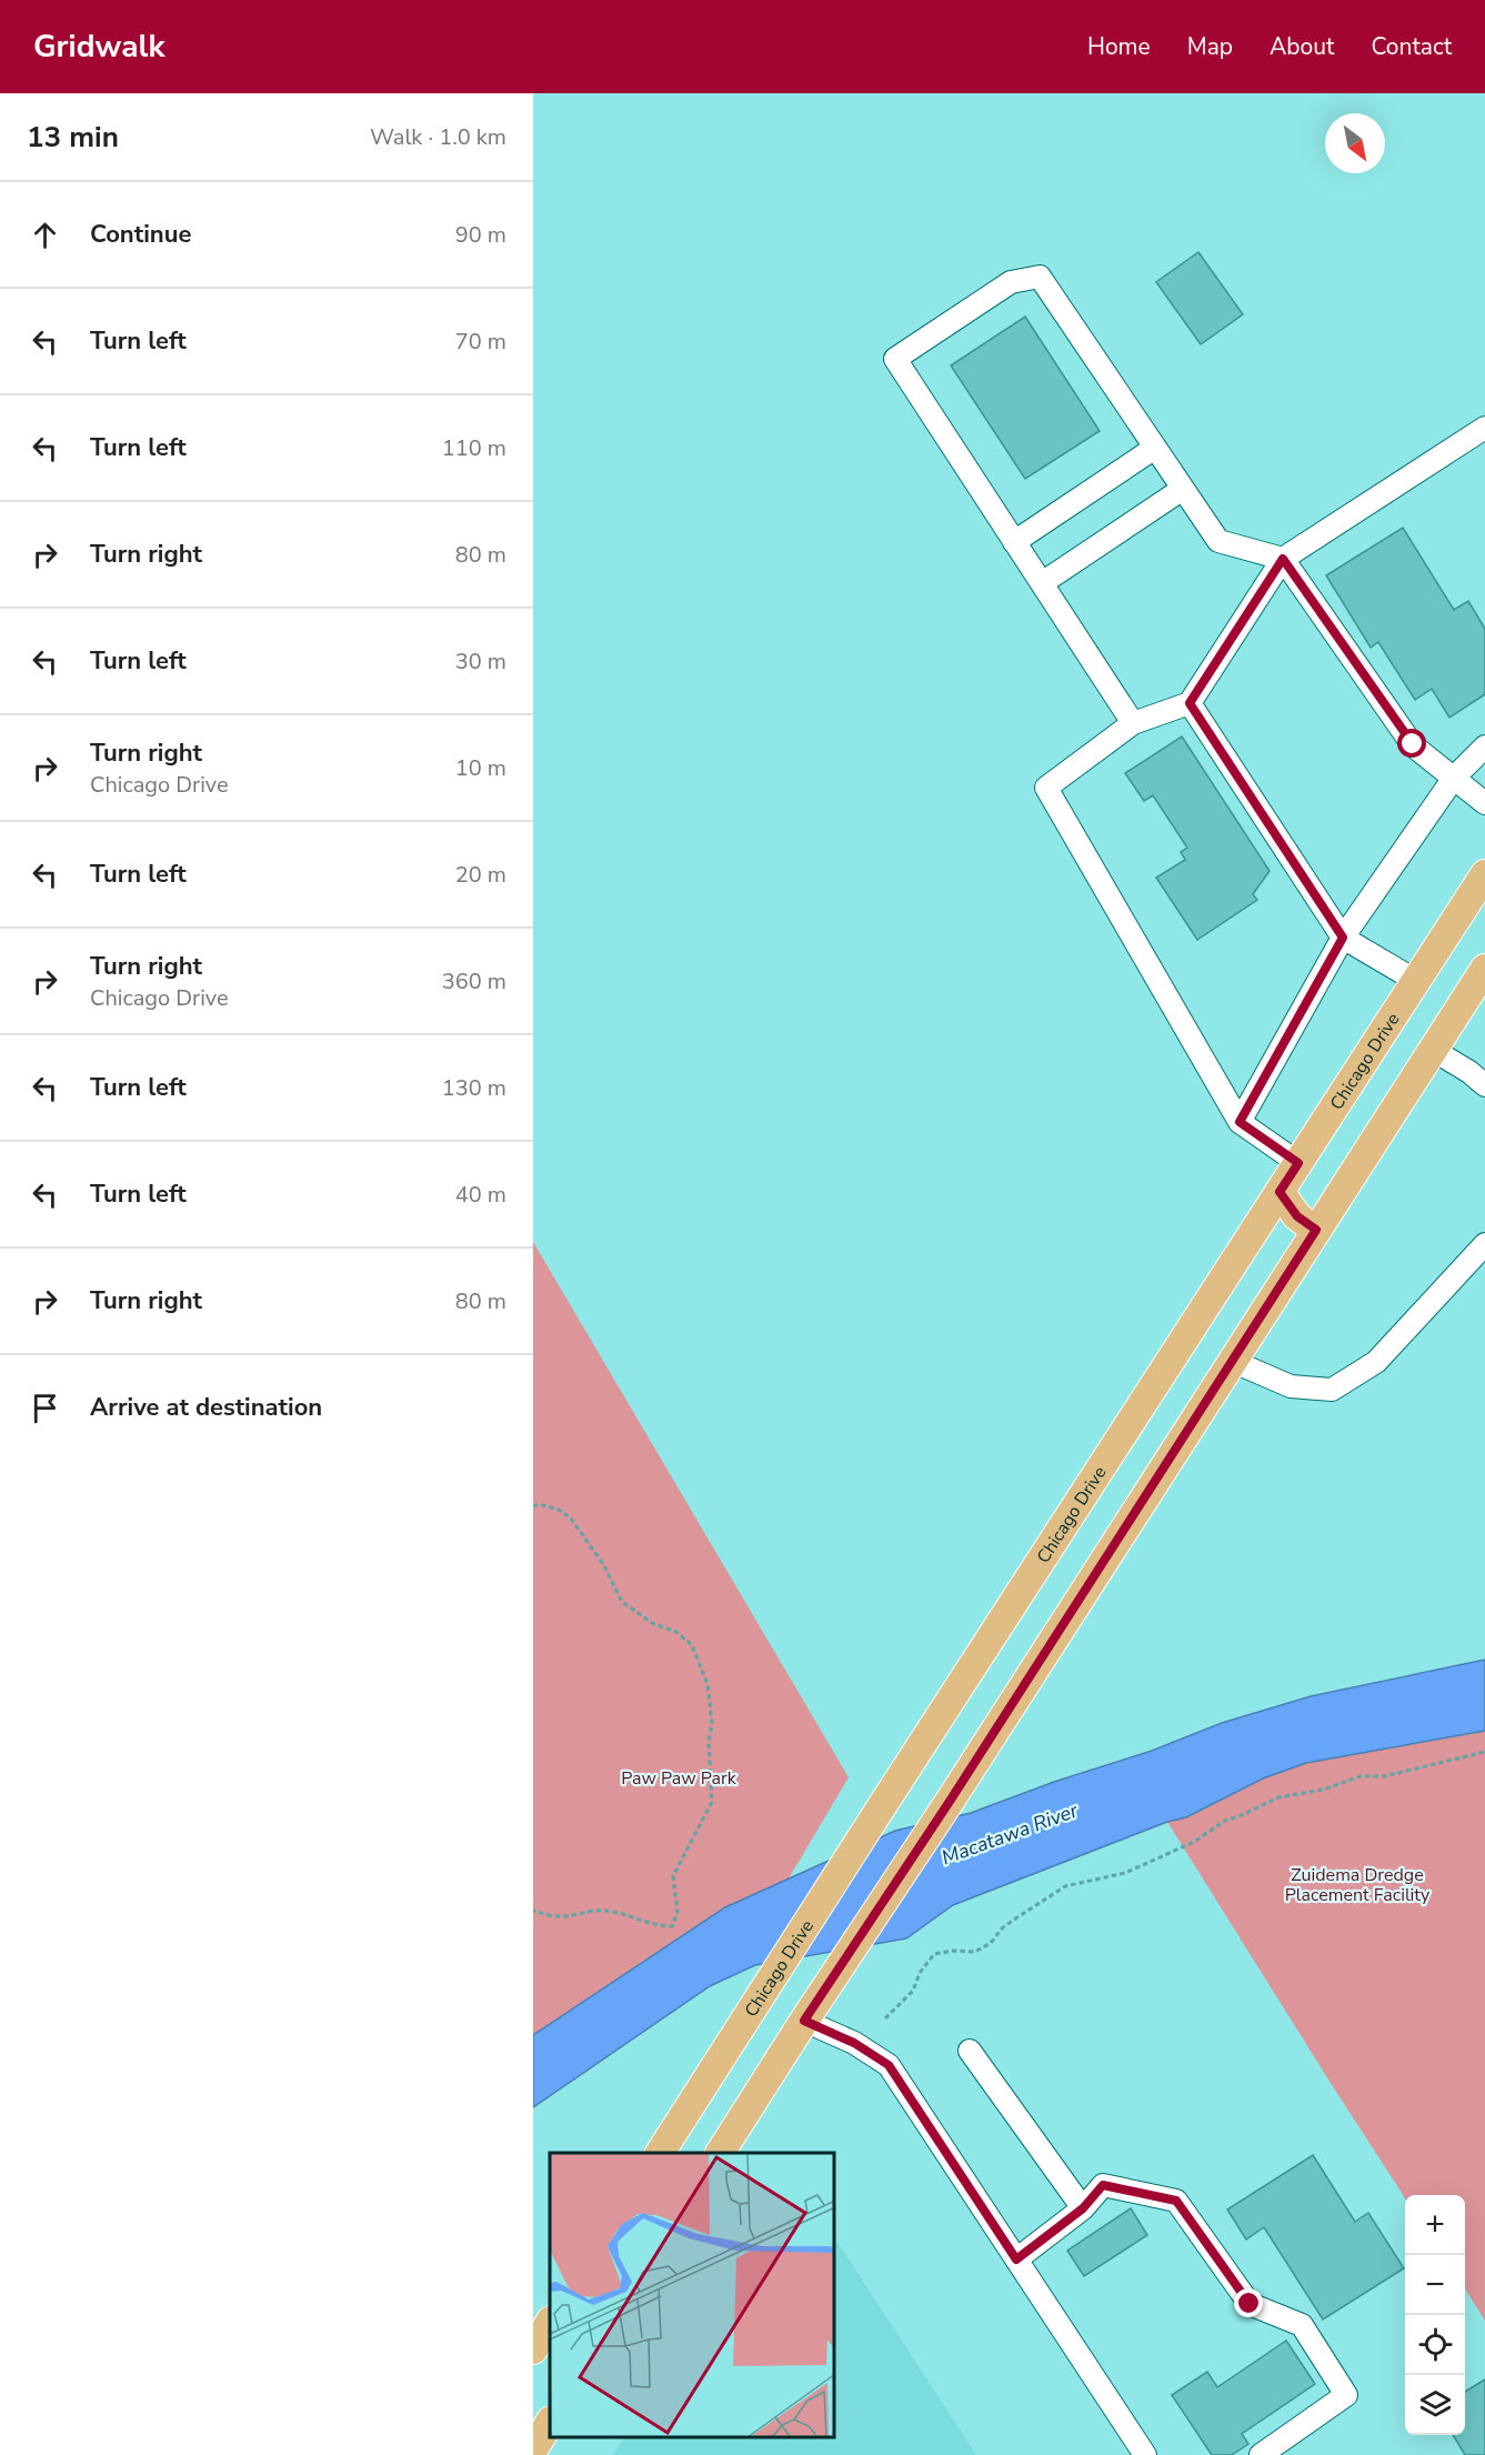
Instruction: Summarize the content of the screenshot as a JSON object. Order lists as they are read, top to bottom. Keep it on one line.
{"streets":{"main road":["Chicago Drive"]},"water":["Macatawa River"],"parks":["Paw Paw Park","Zuidema Dredge Placement Facility"],"north":"bottom right","page":{"header":"Gridwalk","nav":["Home","Map","About","Contact"],"heading":["13 min","Walk · 1.0 km"],"list":[["Continue","90 m"],["Turn left","70 m"],["Turn left","110 m"],["Turn right","80 m"],["Turn left","30 m"],["Turn right","Chicago Drive","10 m"],["Turn left","20 m"],["Turn right","Chicago Drive","360 m"],["Turn left","130 m"],["Turn left","40 m"],["Turn right","80 m"],"Arrive at destination"],"map_buttons":["+","−"]}}
